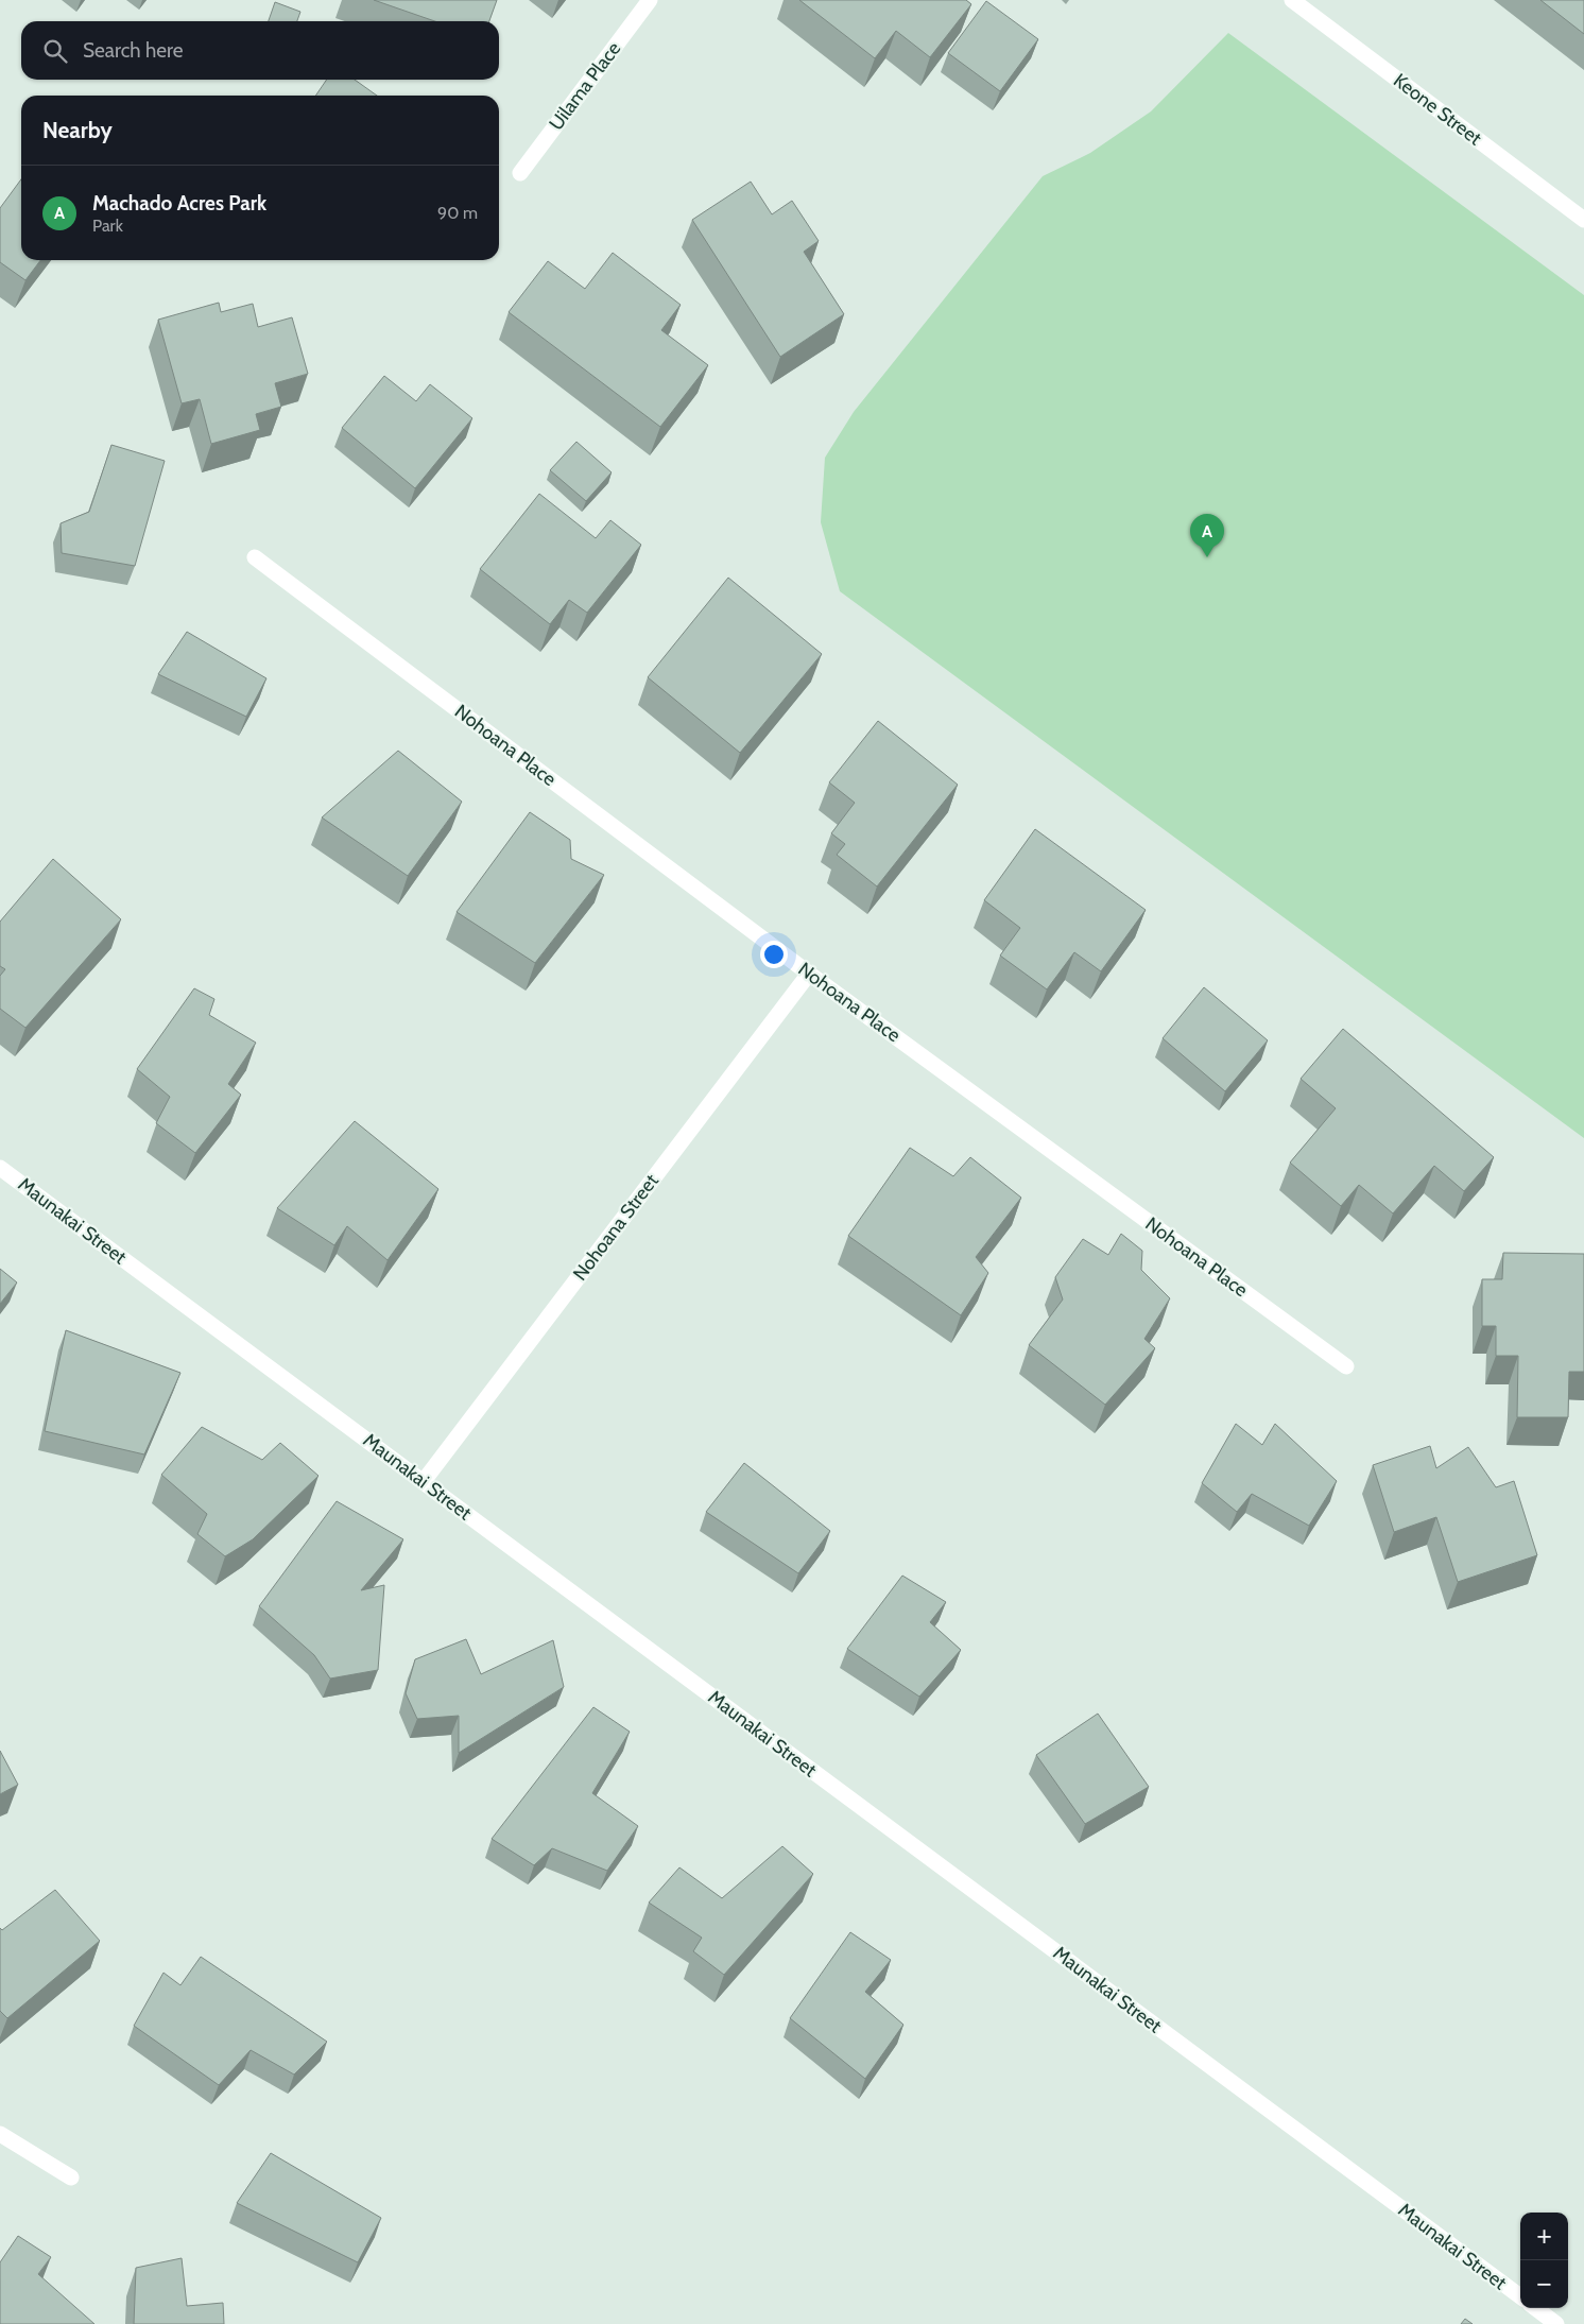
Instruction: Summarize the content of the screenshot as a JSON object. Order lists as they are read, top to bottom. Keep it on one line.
{"streets":{"street":["Uilama Place","Keone Street","Nohoana Place","Maunakai Street","Nohoana Street"]},"crossings":[["Nohoana Place","Nohoana Street"],["Maunakai Street","Nohoana Street"]],"page":{"search":"Search here","heading":"Nearby","list":[{"mark":"A","name":"Machado Acres Park","note":"Park","value":"90 m"}],"pins":"A","map_buttons":["+","−"]}}
